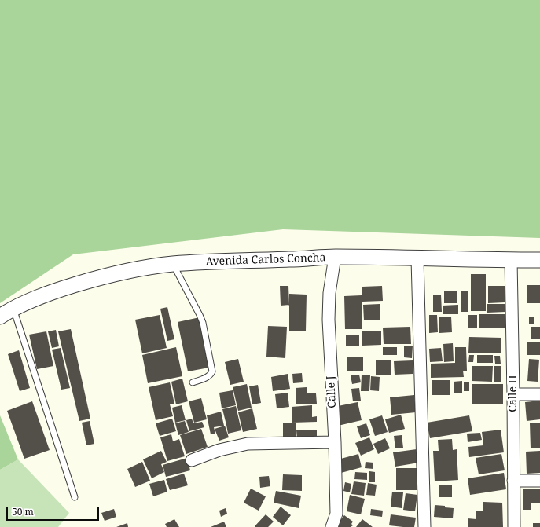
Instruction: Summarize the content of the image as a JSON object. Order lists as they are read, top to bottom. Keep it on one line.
{"streets":{"street":["Avenida Carlos Concha","Calle J","Calle H"]},"crossings":[["Avenida Carlos Concha","Calle J"],["Avenida Carlos Concha","Calle H"]],"scale_bar":"50 m"}
